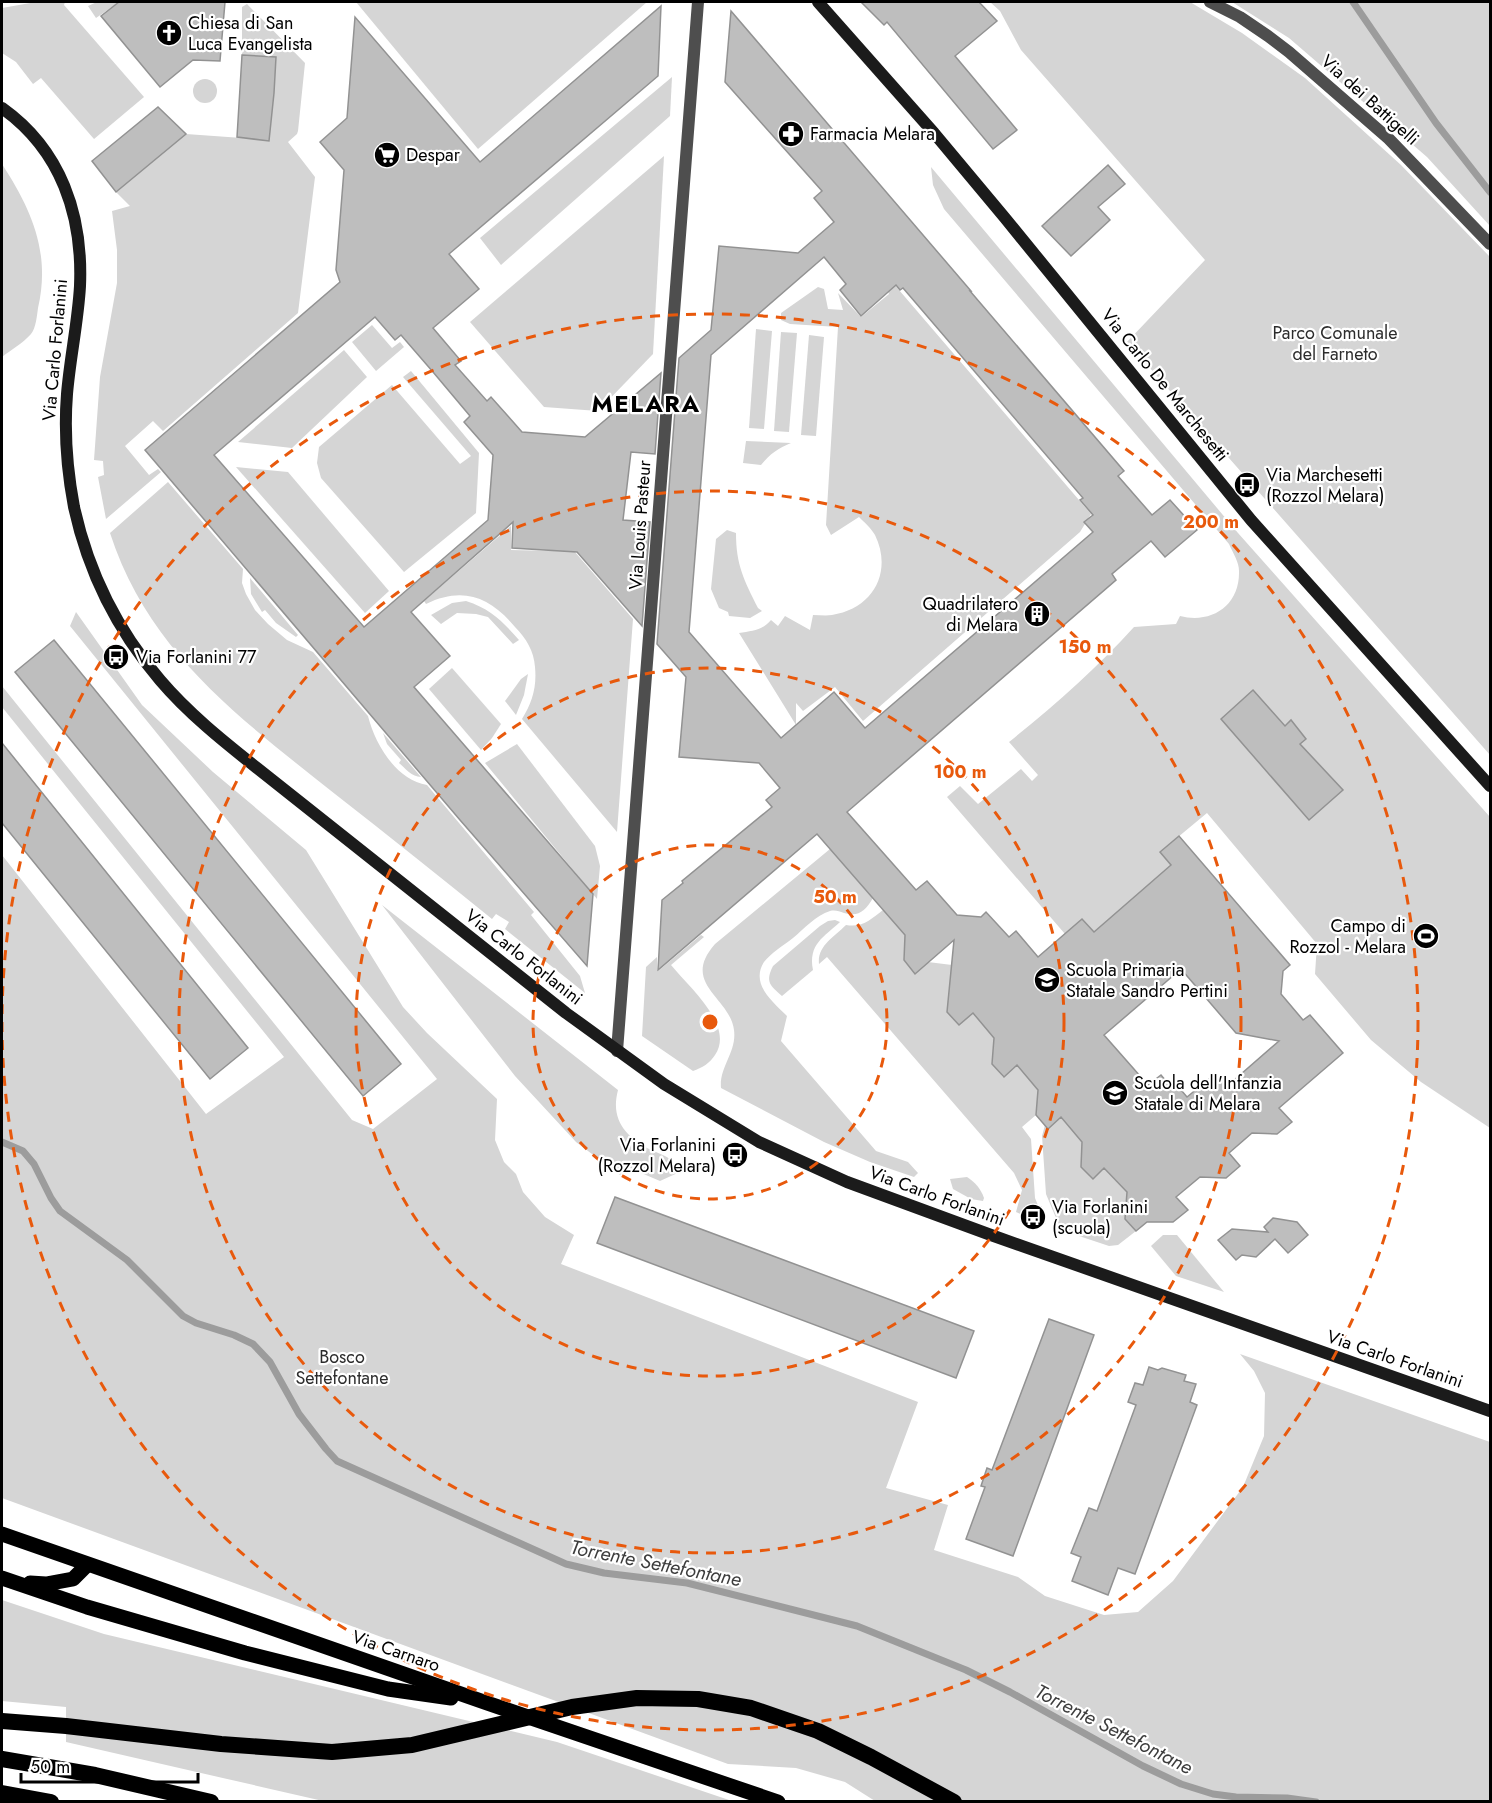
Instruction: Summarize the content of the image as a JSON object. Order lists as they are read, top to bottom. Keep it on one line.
{"streets":{"main road":["Via Carlo Forlanini","Via Carlo De Marchesetti","Via Carnaro"],"street":["Via dei Battigelli","Via Louis Pasteur"]},"crossings":[["Via Carlo Forlanini","Via Louis Pasteur"]],"districts":["MELARA"],"water":["Torrente Settefontane"],"parks":["Parco Comunale del Farneto","Bosco Settefontane"],"places":{"church":["Chiesa di San Luca Evangelista"],"pharmacy":["Farmacia Melara"],"supermarket":["Despar"],"bus stop":["Via Marchesetti (Rozzol Melara)","Via Forlanini 77","Via Forlanini (Rozzol Melara)","Via Forlanini (scuola)"],"building":["Quadrilatero di Melara"],"sports":["Campo di Rozzol - Melara"],"school or university":["Scuola Primaria Statale Sandro Pertini","Scuola dell'Infanzia Statale di Melara"]},"scale_bar":"50 m","rings":["200 m","150 m","100 m","50 m"]}
